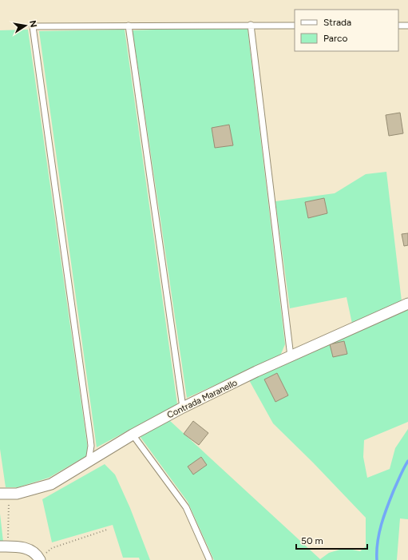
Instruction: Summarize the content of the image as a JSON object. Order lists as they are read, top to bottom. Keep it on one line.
{"streets":{"street":["Contrada Maranello"]},"legend":["Strada","Parco"],"scale_bar":"50 m","north":"right"}
